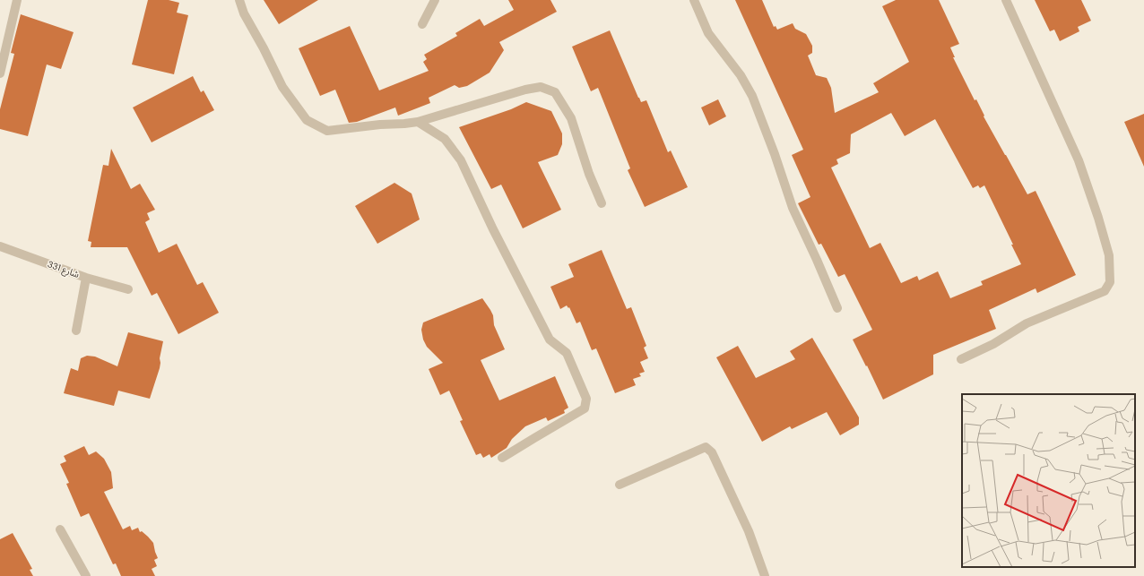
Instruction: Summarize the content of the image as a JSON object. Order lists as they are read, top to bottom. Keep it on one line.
{"streets":{"street":["شارع 331"]}}
